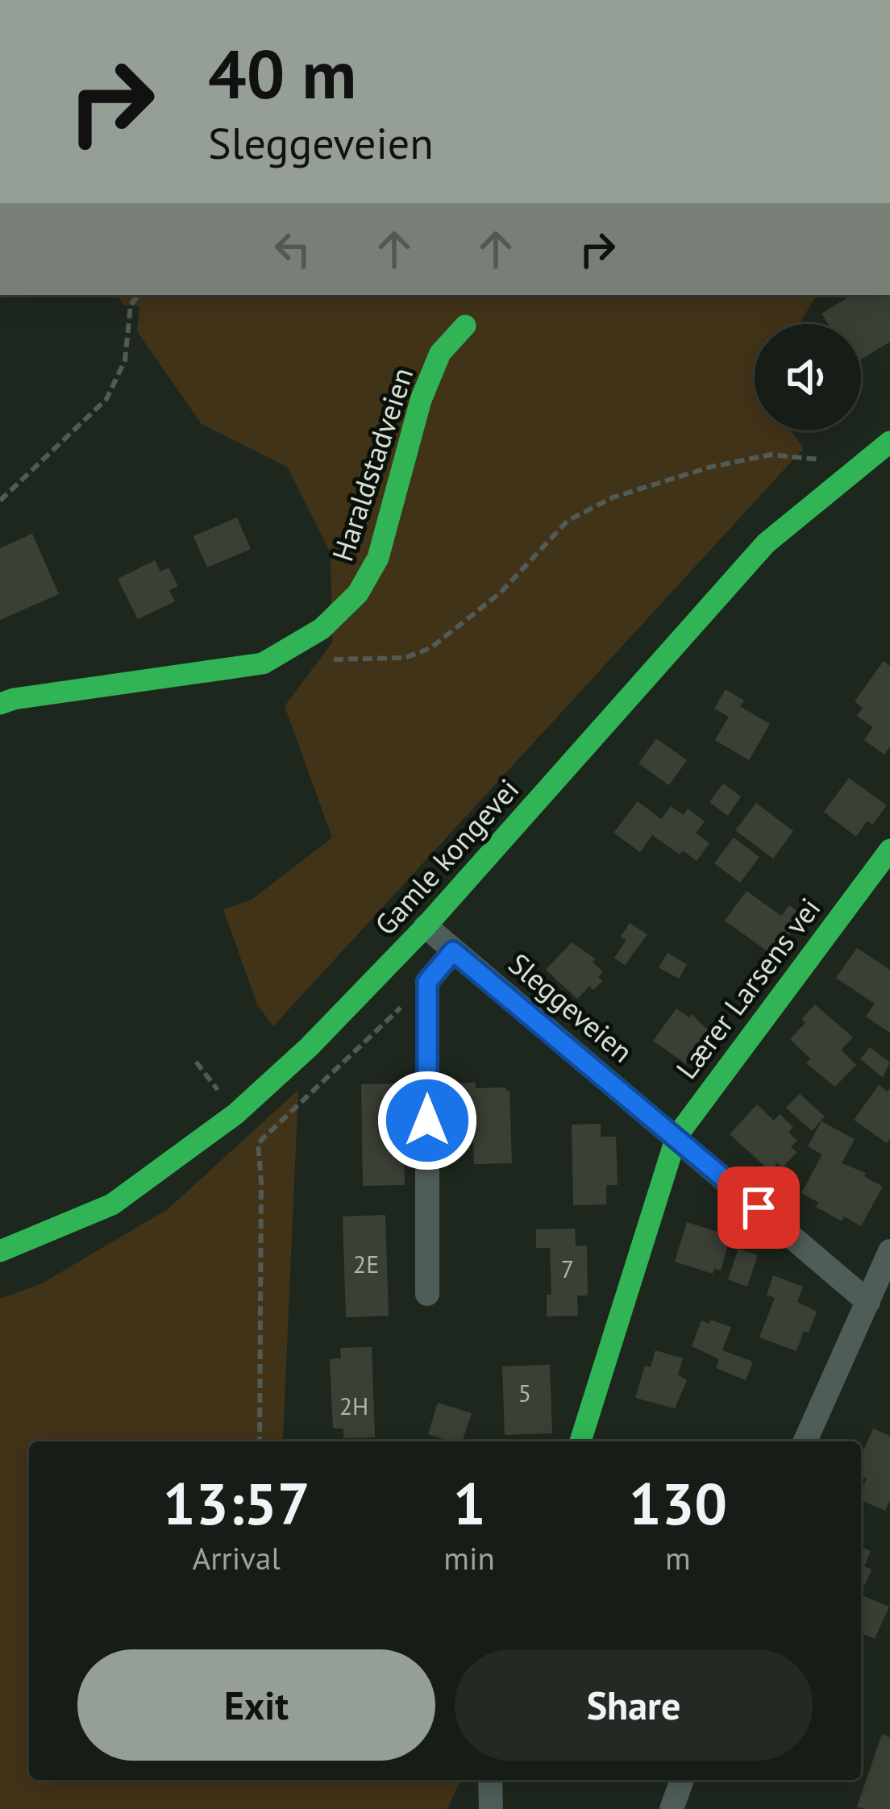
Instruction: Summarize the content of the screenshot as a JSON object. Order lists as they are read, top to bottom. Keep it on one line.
{"streets":{"street":["Haraldstadveien","Gamle kongevei","Lærer Larsens vei","Sleggeveien"]},"crossings":[["Gamle kongevei","Sleggeveien"],["Lærer Larsens vei","Sleggeveien"]],"house_numbers":["2E","7","5","2H"],"page":{"turn":["40 m","Sleggeveien"],"eta":["13:57","Arrival","1","min","130","m"],"buttons":["Exit","Share"]}}
